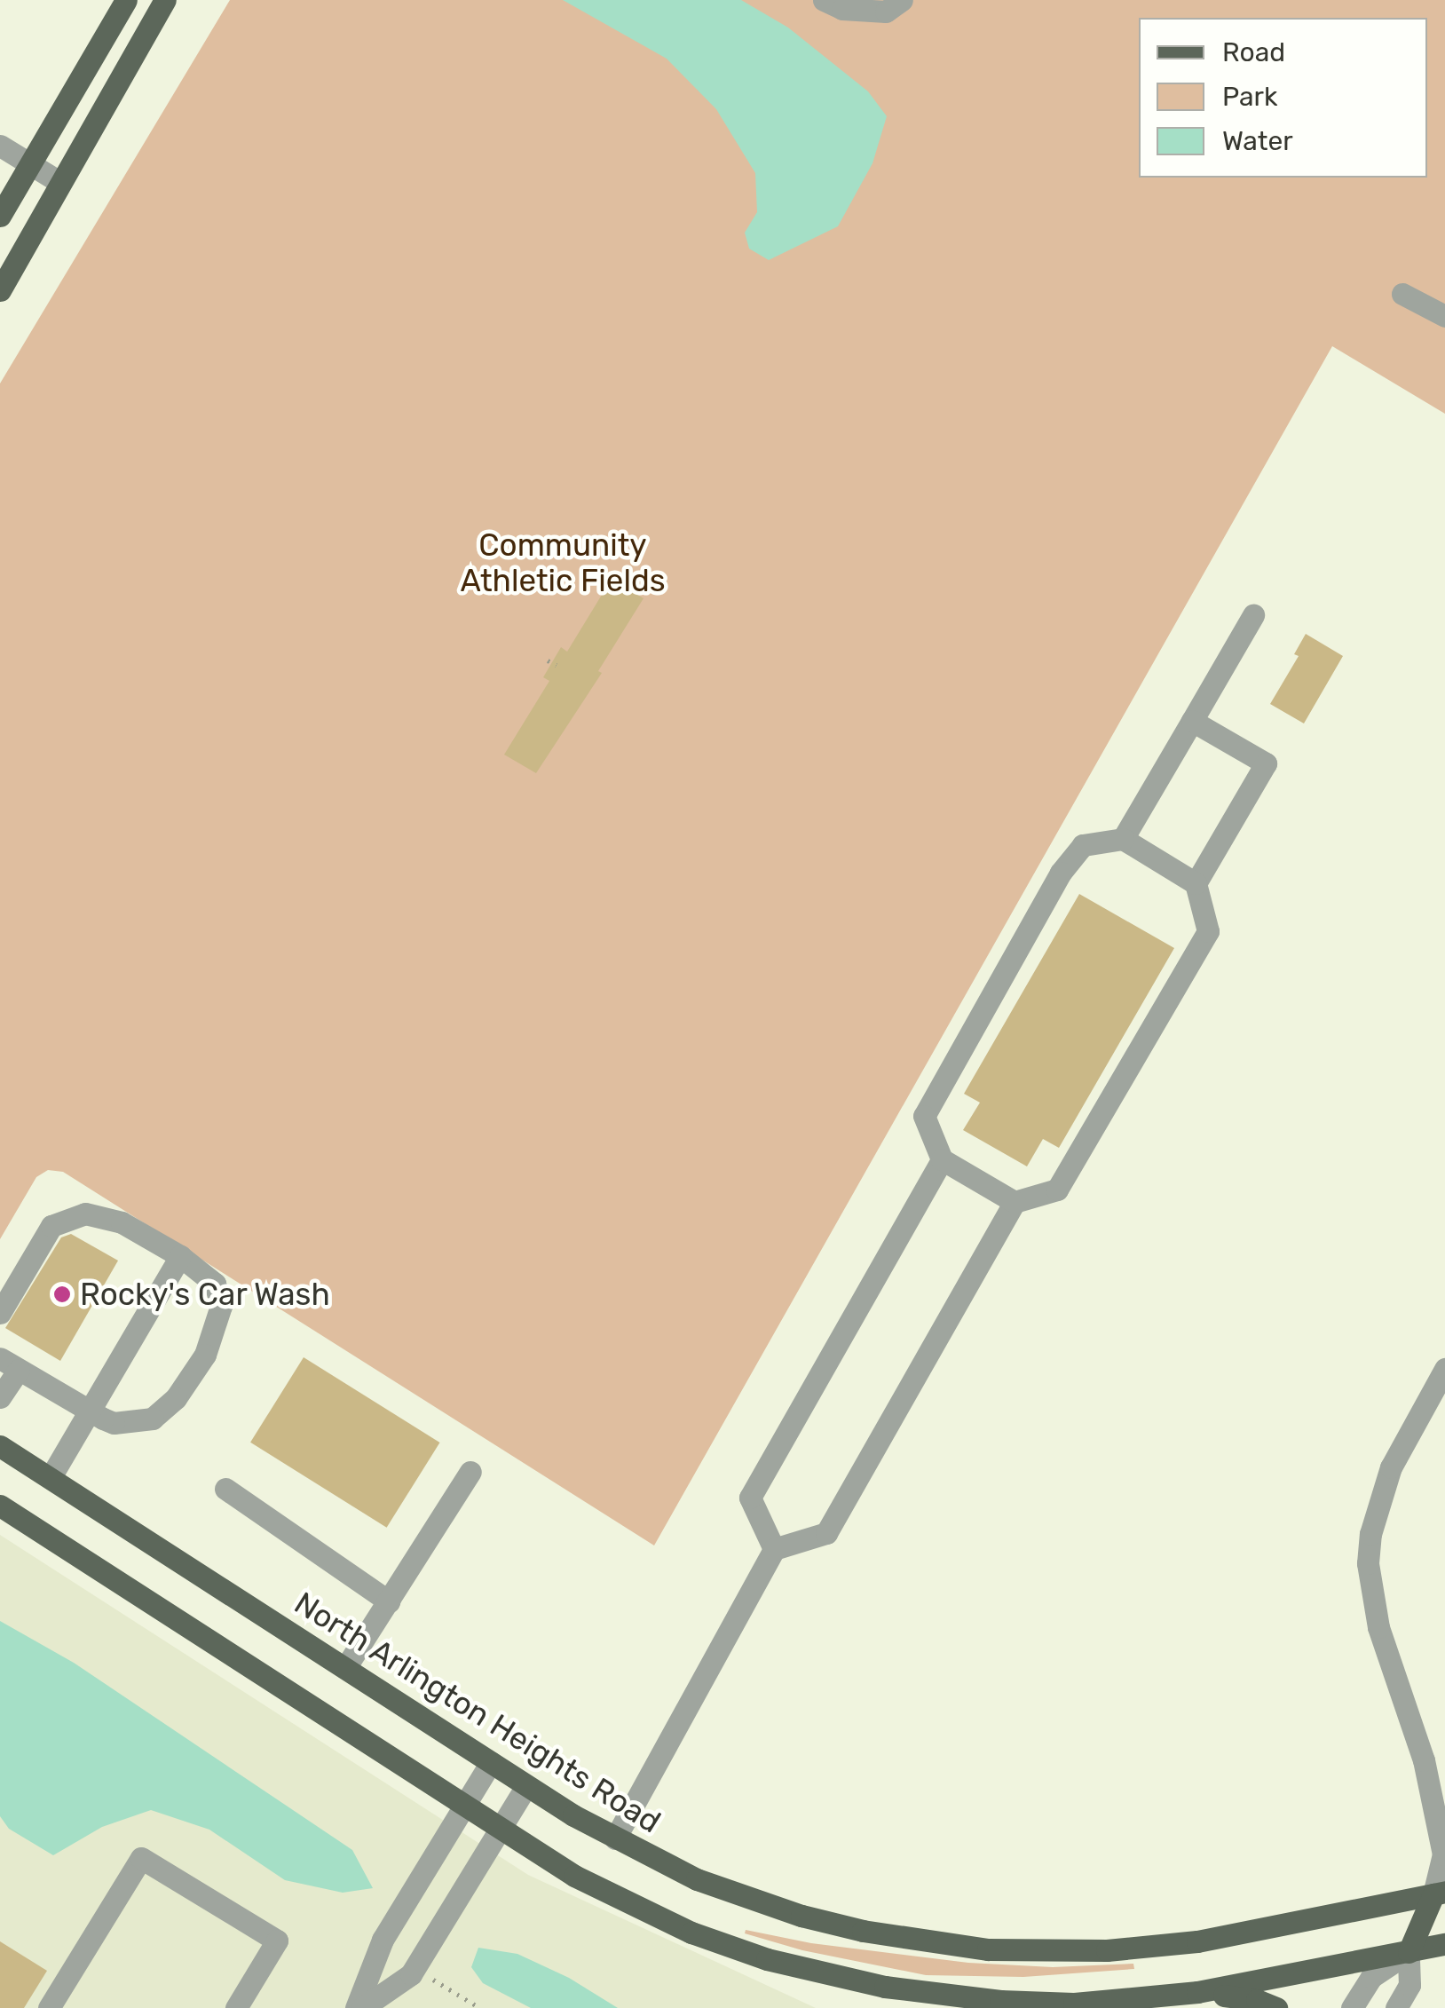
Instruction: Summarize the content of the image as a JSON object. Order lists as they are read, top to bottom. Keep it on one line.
{"streets":{"main road":["North Arlington Heights Road"]},"parks":["Community Athletic Fields"],"places":["Rocky's Car Wash"],"legend":["Road","Park","Water"]}
